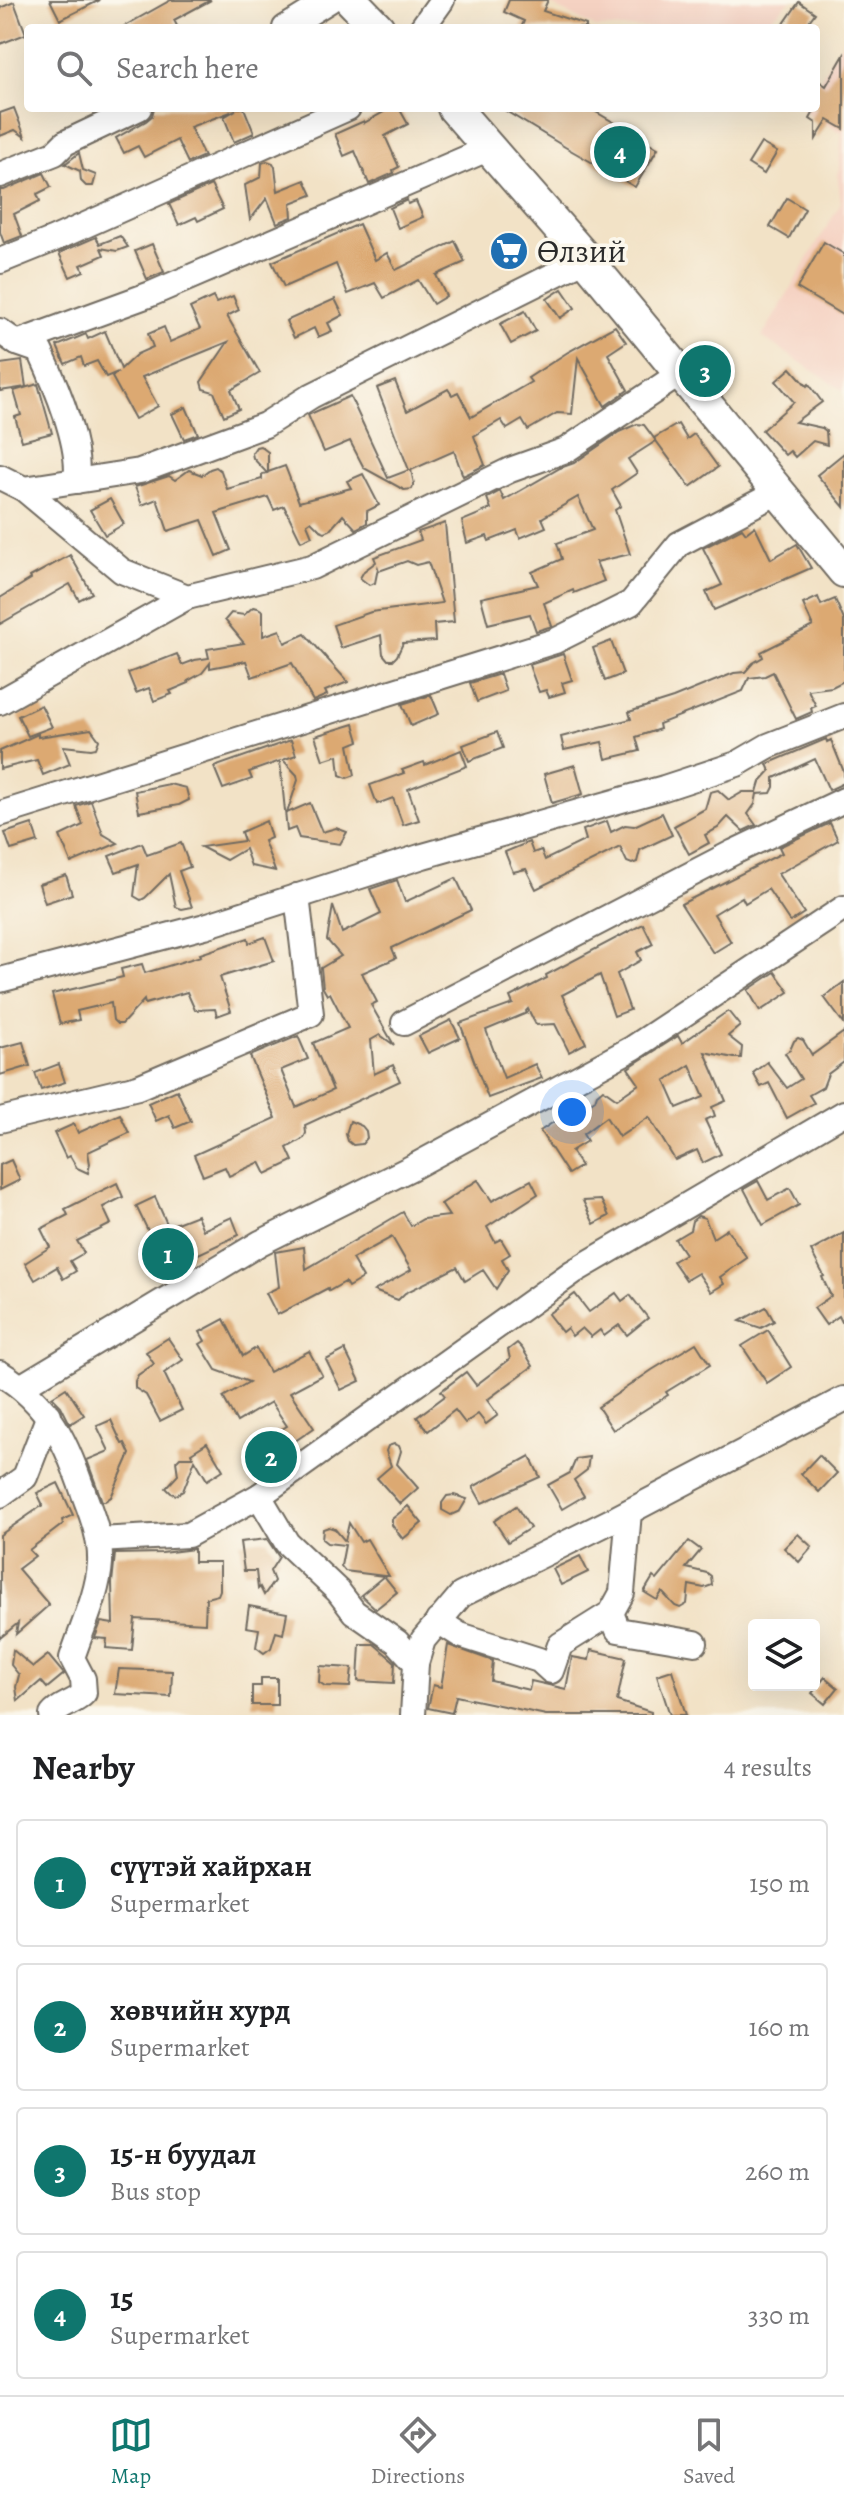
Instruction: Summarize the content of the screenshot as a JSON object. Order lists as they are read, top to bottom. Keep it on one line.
{"places":{"supermarket":["Өлзий"]},"page":{"search":"Search here","pins":["4","3","1","2"],"heading":["Nearby","4 results"],"list":[{"mark":"1","name":"сүүтэй хайрхан","note":"Supermarket","value":"150 m"},{"mark":"2","name":"хөвчийн хурд","note":"Supermarket","value":"160 m"},{"mark":"3","name":"15-н буудал","note":"Bus stop","value":"260 m"},{"mark":"4","name":"15","note":"Supermarket","value":"330 m"}],"nav":["Map","Directions","Saved"]}}
